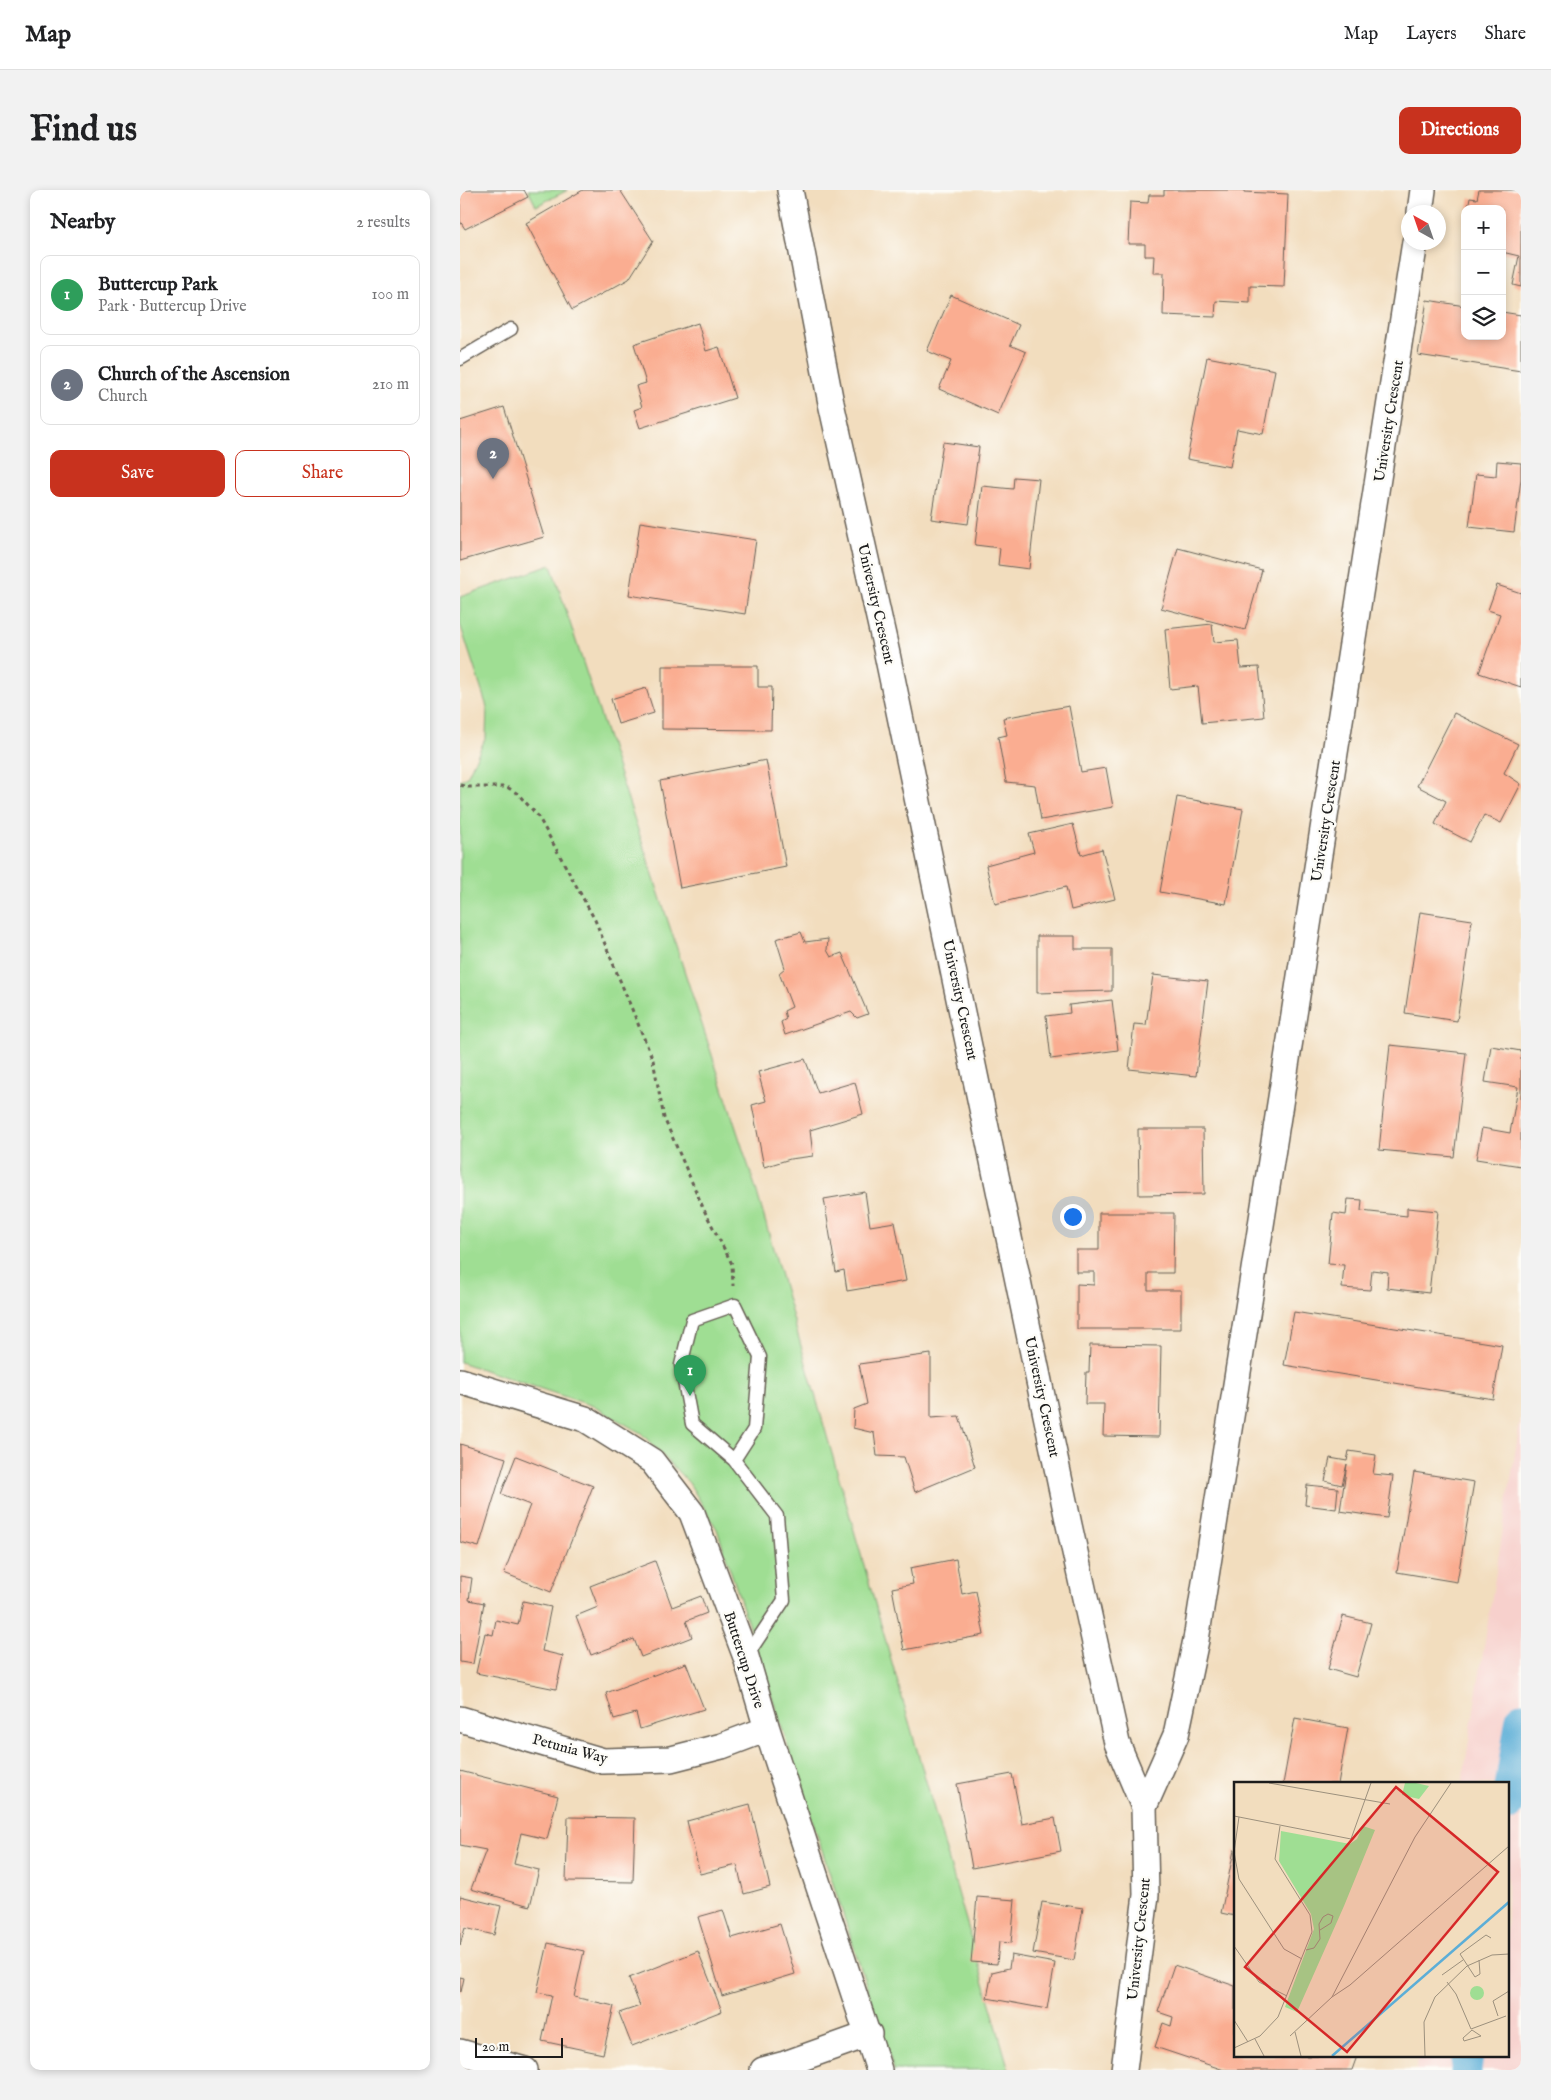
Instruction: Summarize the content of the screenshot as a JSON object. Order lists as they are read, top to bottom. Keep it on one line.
{"streets":{"street":["University Crescent","Buttercup Drive","Petunia Way"]},"crossings":[["Buttercup Drive","Petunia Way"]],"scale_bar":"20 m","north":"top left","page":{"header":"Map","nav":["Map","Layers","Share"],"buttons":["Directions",["Save","Share"]],"title":"Find us","heading":["Nearby","2 results"],"map_buttons":["+","−"],"list":[{"mark":"1","name":"Buttercup Park","note":"Park · Buttercup Drive","value":"100 m"},{"mark":"2","name":"Church of the Ascension","note":"Church","value":"210 m"}],"pins":["2","1"],"scale":"20 m"}}
